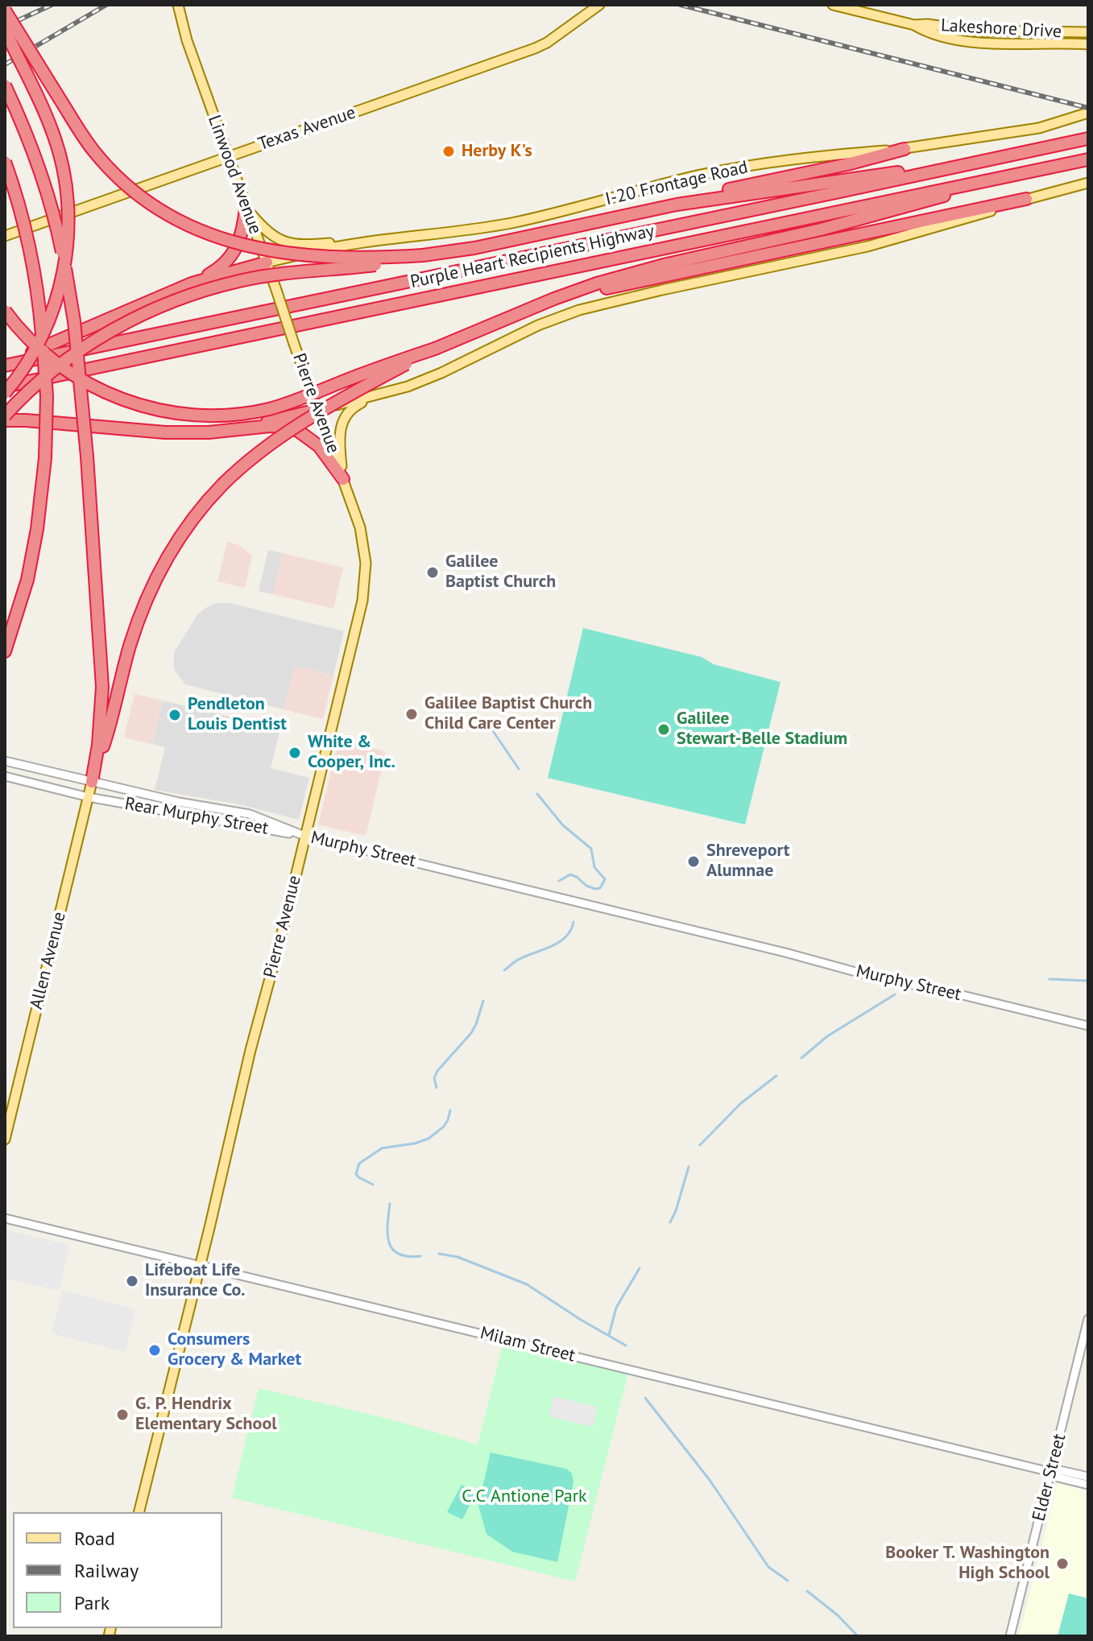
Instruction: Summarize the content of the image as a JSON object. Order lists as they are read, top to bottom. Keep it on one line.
{"streets":{"highway":["Purple Heart Recipients Highway"],"main road":["Lakeshore Drive","Texas Avenue","Linwood Avenue","I-20 Frontage Road","Pierre Avenue","Allen Avenue"],"street":["Rear Murphy Street","Murphy Street","Milam Street","Elder Street"]},"crossings":[["Texas Avenue","Linwood Avenue"],["Linwood Avenue","I-20 Frontage Road"],["Linwood Avenue","Pierre Avenue"],["Pierre Avenue","Rear Murphy Street"],["Pierre Avenue","Murphy Street"],["Pierre Avenue","Milam Street"],["Rear Murphy Street","Murphy Street"],["Rear Murphy Street","Allen Avenue"],["Murphy Street","Allen Avenue"],["Milam Street","Elder Street"]],"parks":["C.C Antione Park"],"places":["Herby K's","Galilee Baptist Church","Galilee Baptist Church Child Care Center","Pendleton Louis Dentist","Galilee Stewart-Belle Stadium","White & Cooper, Inc.","Shreveport Alumnae","Lifeboat Life Insurance Co.","Consumers Grocery & Market","G. P. Hendrix Elementary School","Booker T. Washington High School"],"legend":["Road","Railway","Park"]}
